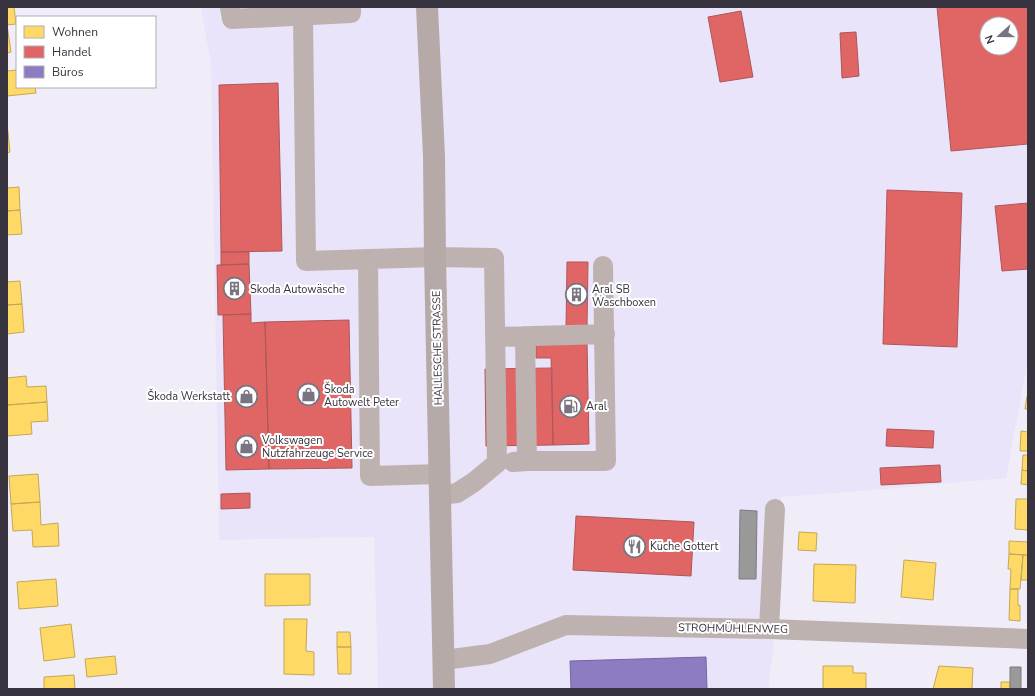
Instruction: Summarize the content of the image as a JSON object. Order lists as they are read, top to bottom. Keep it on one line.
{"streets":{"main road":["HALLESCHE STRASSE"],"street":["STROHMÜHLENWEG"]},"crossings":[["HALLESCHE STRASSE","STROHMÜHLENWEG"]],"places":{"building":["Skoda Autowäsche","Aral SB Waschboxen"],"shop":["Škoda Autowelt Peter","Škoda Werkstatt","Volkswagen Nutzfahrzeuge Service"],"fuel station":["Aral"],"restaurant":["Küche Gottert"]},"legend":["Wohnen","Handel","Büros"],"north":"left"}
